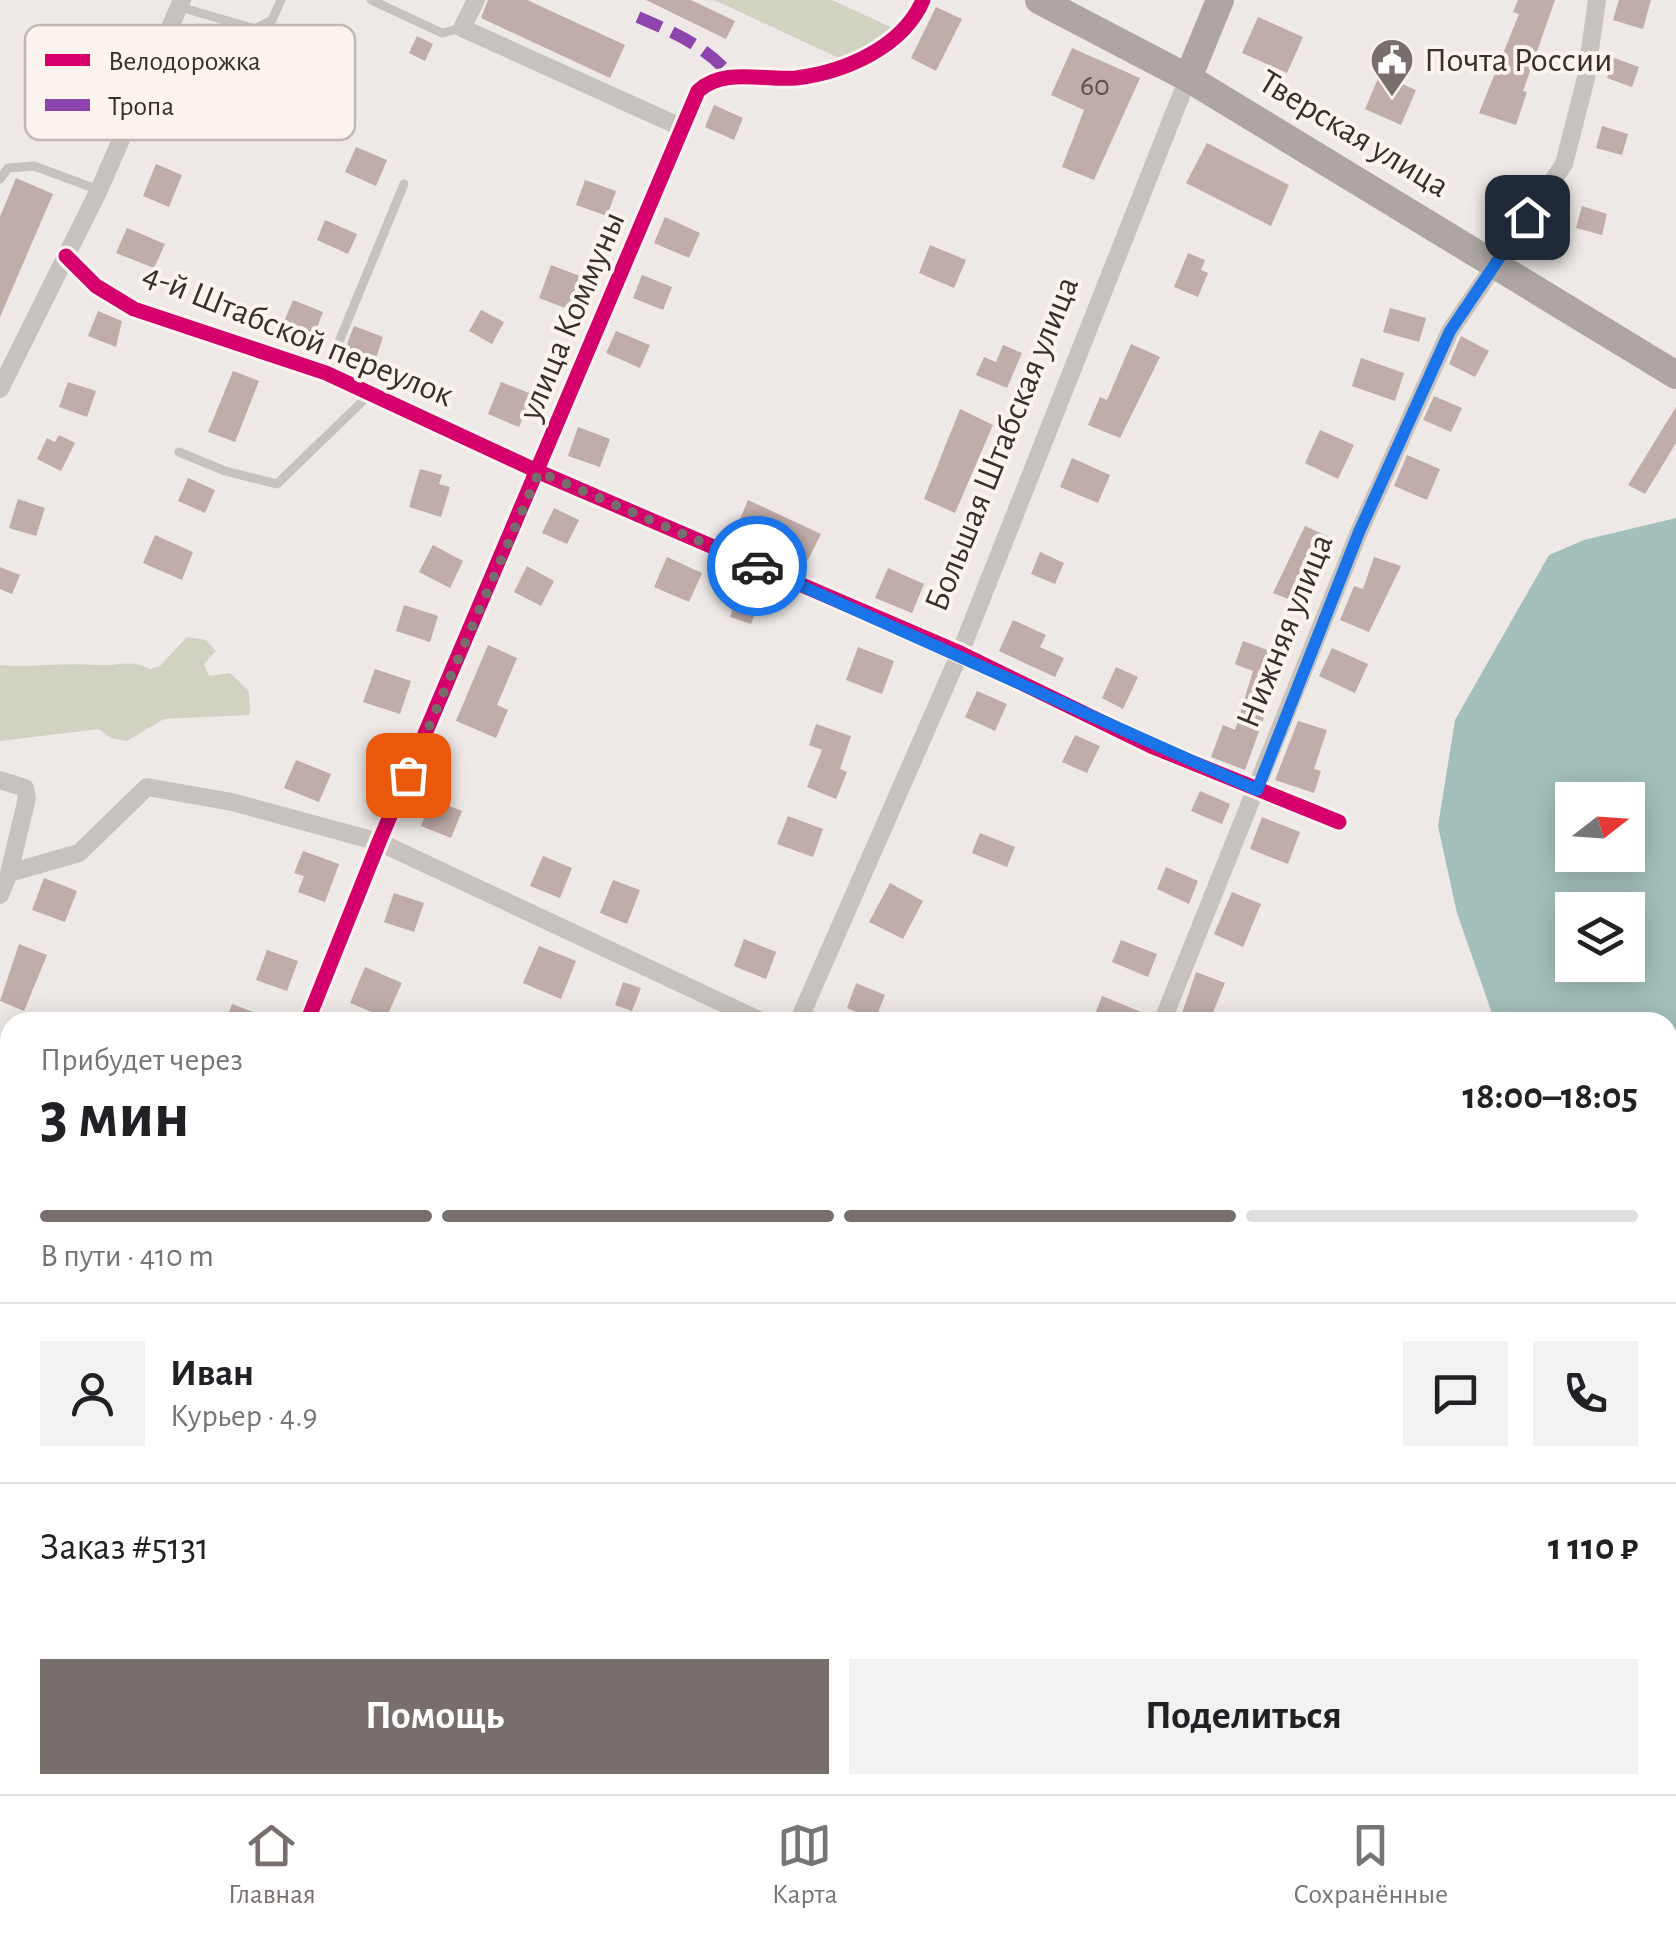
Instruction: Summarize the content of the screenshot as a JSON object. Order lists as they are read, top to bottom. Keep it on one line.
{"streets":{"main road":["Тверская улица","Большая Штабская улица"],"street":["улица Коммуны","4-й Штабской переулок","Нижняя улица"]},"crossings":[["Тверская улица","Большая Штабская улица"],["Тверская улица","Нижняя улица"],["улица Коммуны","4-й Штабской переулок"],["4-й Штабской переулок","Большая Штабская улица"],["4-й Штабской переулок","Нижняя улица"]],"places":{"public building":["Почта России"]},"house_numbers":["60"],"legend":["Велодорожка","Тропа"],"north":"right","page":{"heading":["3 мин","Прибудет через","18:00–18:05"],"panel":["Иван","Курьер · 4.9","Заказ #5131","1 110 ₽"],"bar":"В пути · 410 m","buttons":["Помощь","Поделиться"],"tabs":["Главная","Карта","Сохранённые"]}}
